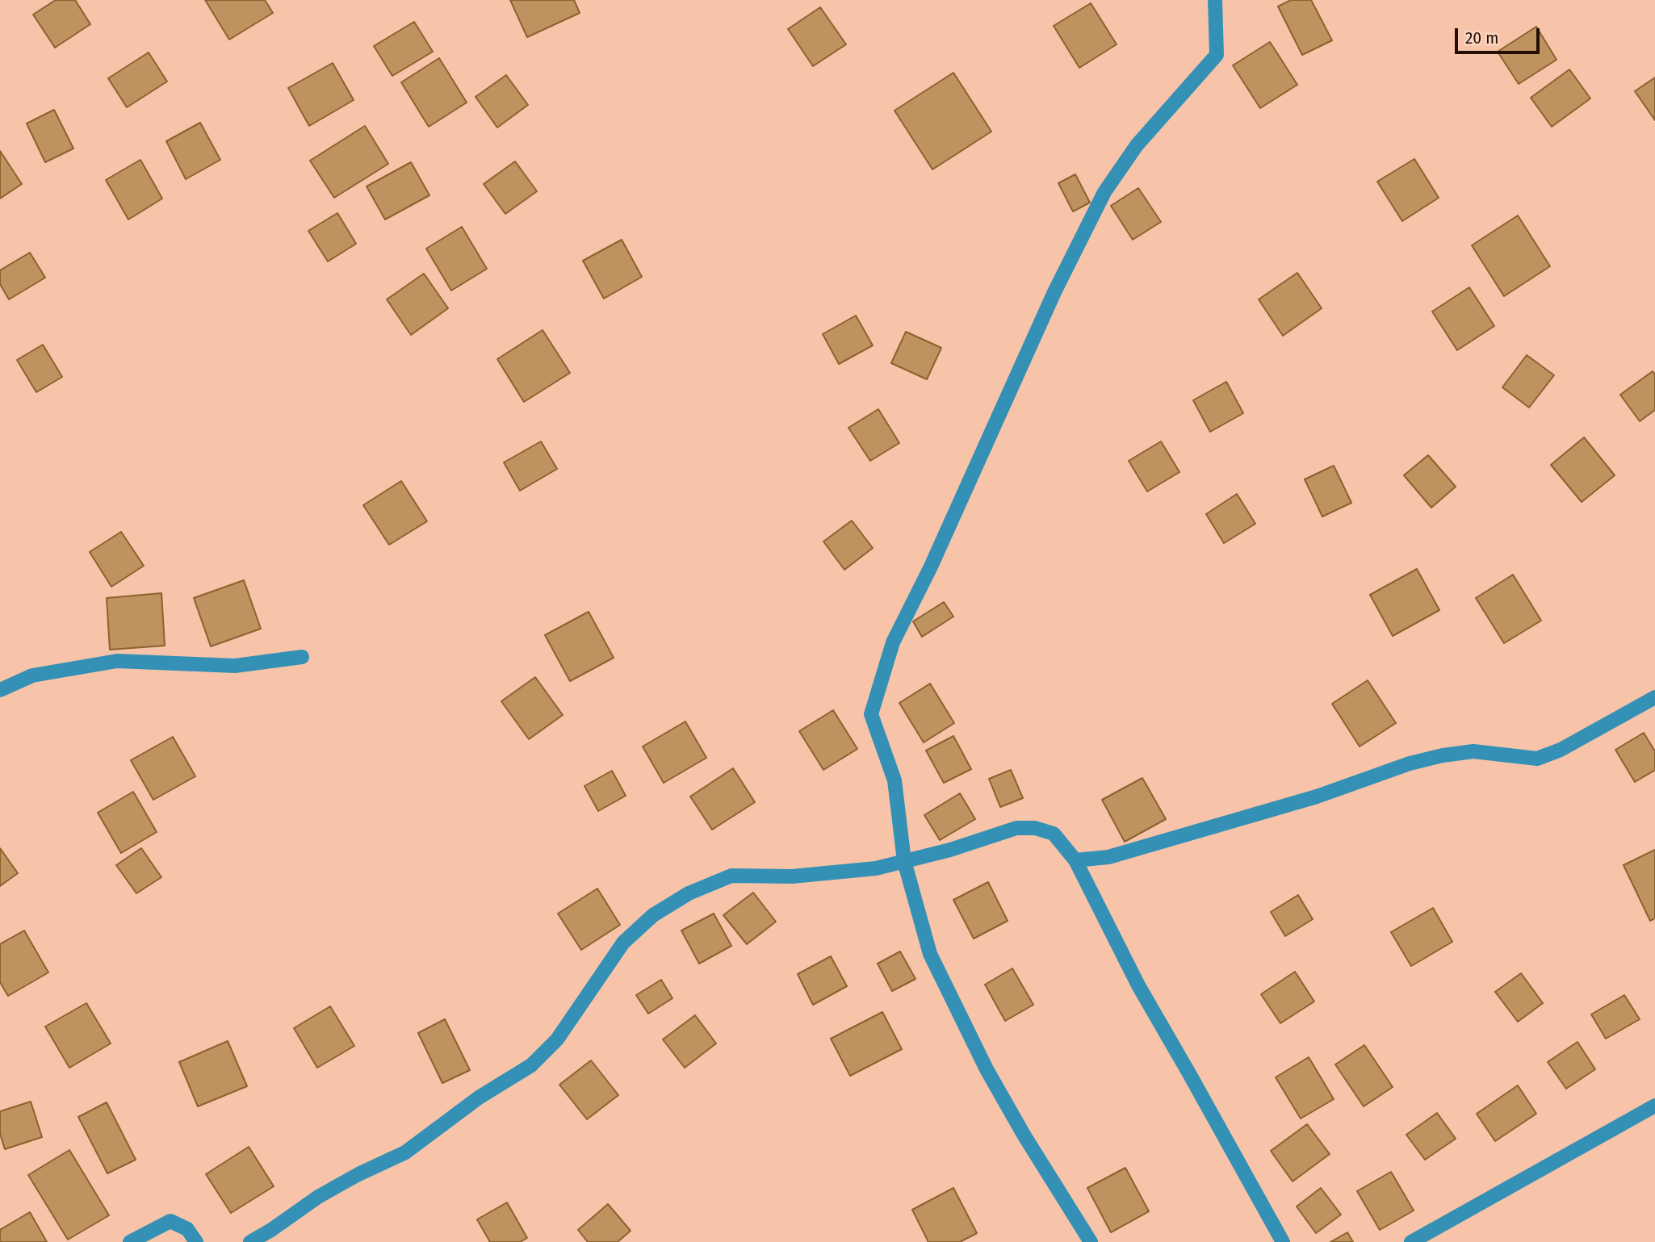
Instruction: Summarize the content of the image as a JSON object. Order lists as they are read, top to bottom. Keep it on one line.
{"scale_bar":"20 m"}
